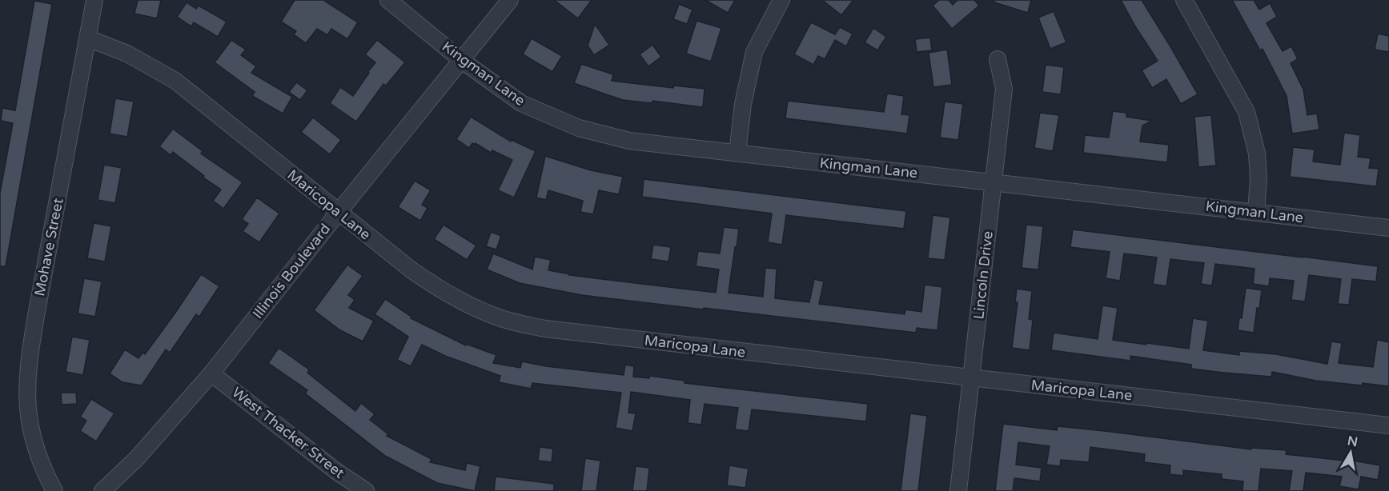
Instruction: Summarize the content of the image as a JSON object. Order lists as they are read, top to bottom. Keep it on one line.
{"streets":{"street":["Kingman Lane","Maricopa Lane","Mohave Street","Illinois Boulevard","Lincoln Drive","West Thacker Street"]},"crossings":[["Kingman Lane","Illinois Boulevard"],["Kingman Lane","Lincoln Drive"],["Maricopa Lane","Mohave Street"],["Maricopa Lane","Illinois Boulevard"],["Maricopa Lane","Lincoln Drive"],["Illinois Boulevard","West Thacker Street"]],"north":"top"}
